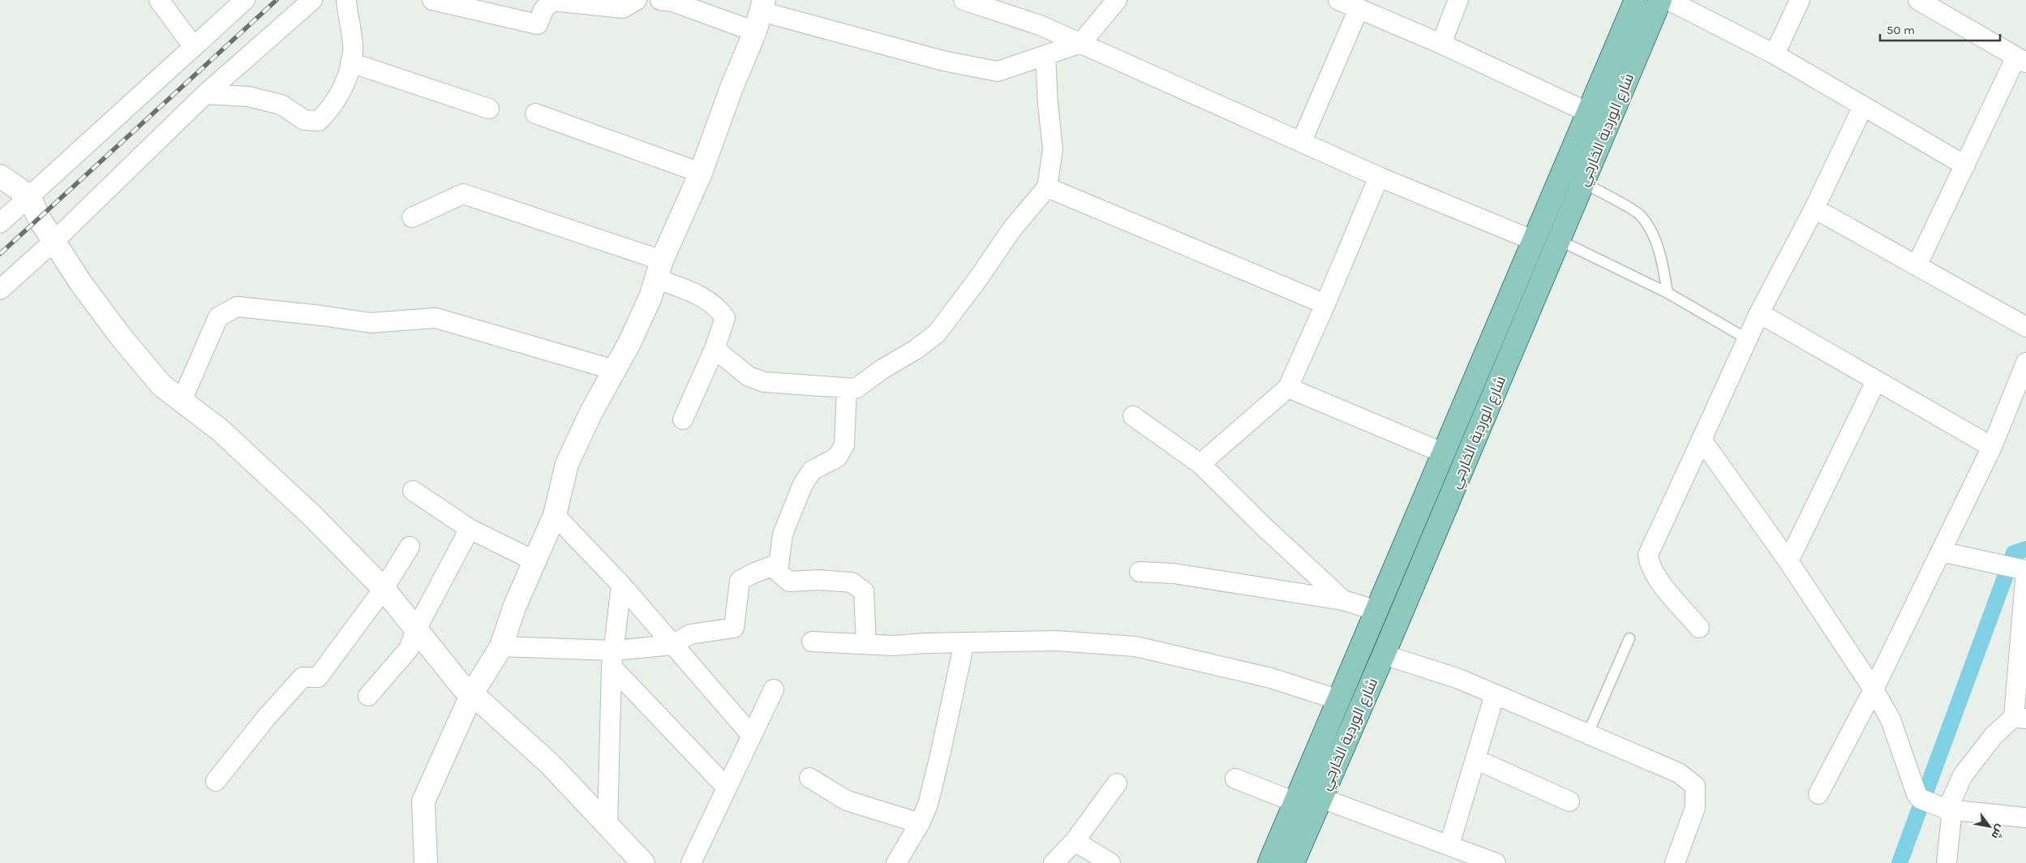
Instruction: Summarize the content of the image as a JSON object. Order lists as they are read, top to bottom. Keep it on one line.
{"streets":{"main road":["شارع الوردية الخارجي"]},"scale_bar":"50 m","north":"bottom right"}
